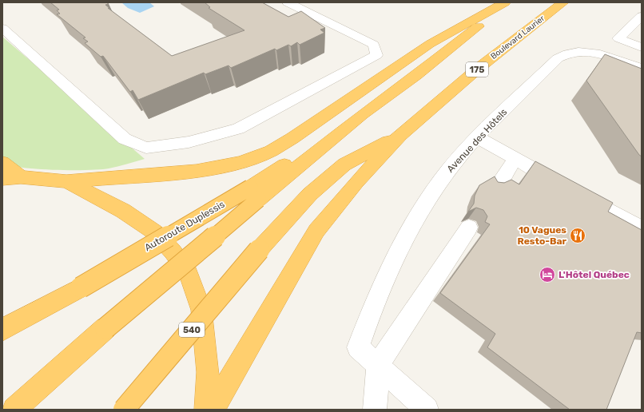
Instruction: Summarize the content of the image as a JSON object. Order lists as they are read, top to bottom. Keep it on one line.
{"streets":{"highway":["Boulevard Laurier","175","Autoroute Duplessis","540"],"street":["Avenue des Hôtels"]},"crossings":[["Boulevard Laurier","540"]],"places":{"restaurant":["10 Vagues Resto-Bar"],"hotel":["L'Hôtel Québec"]}}
